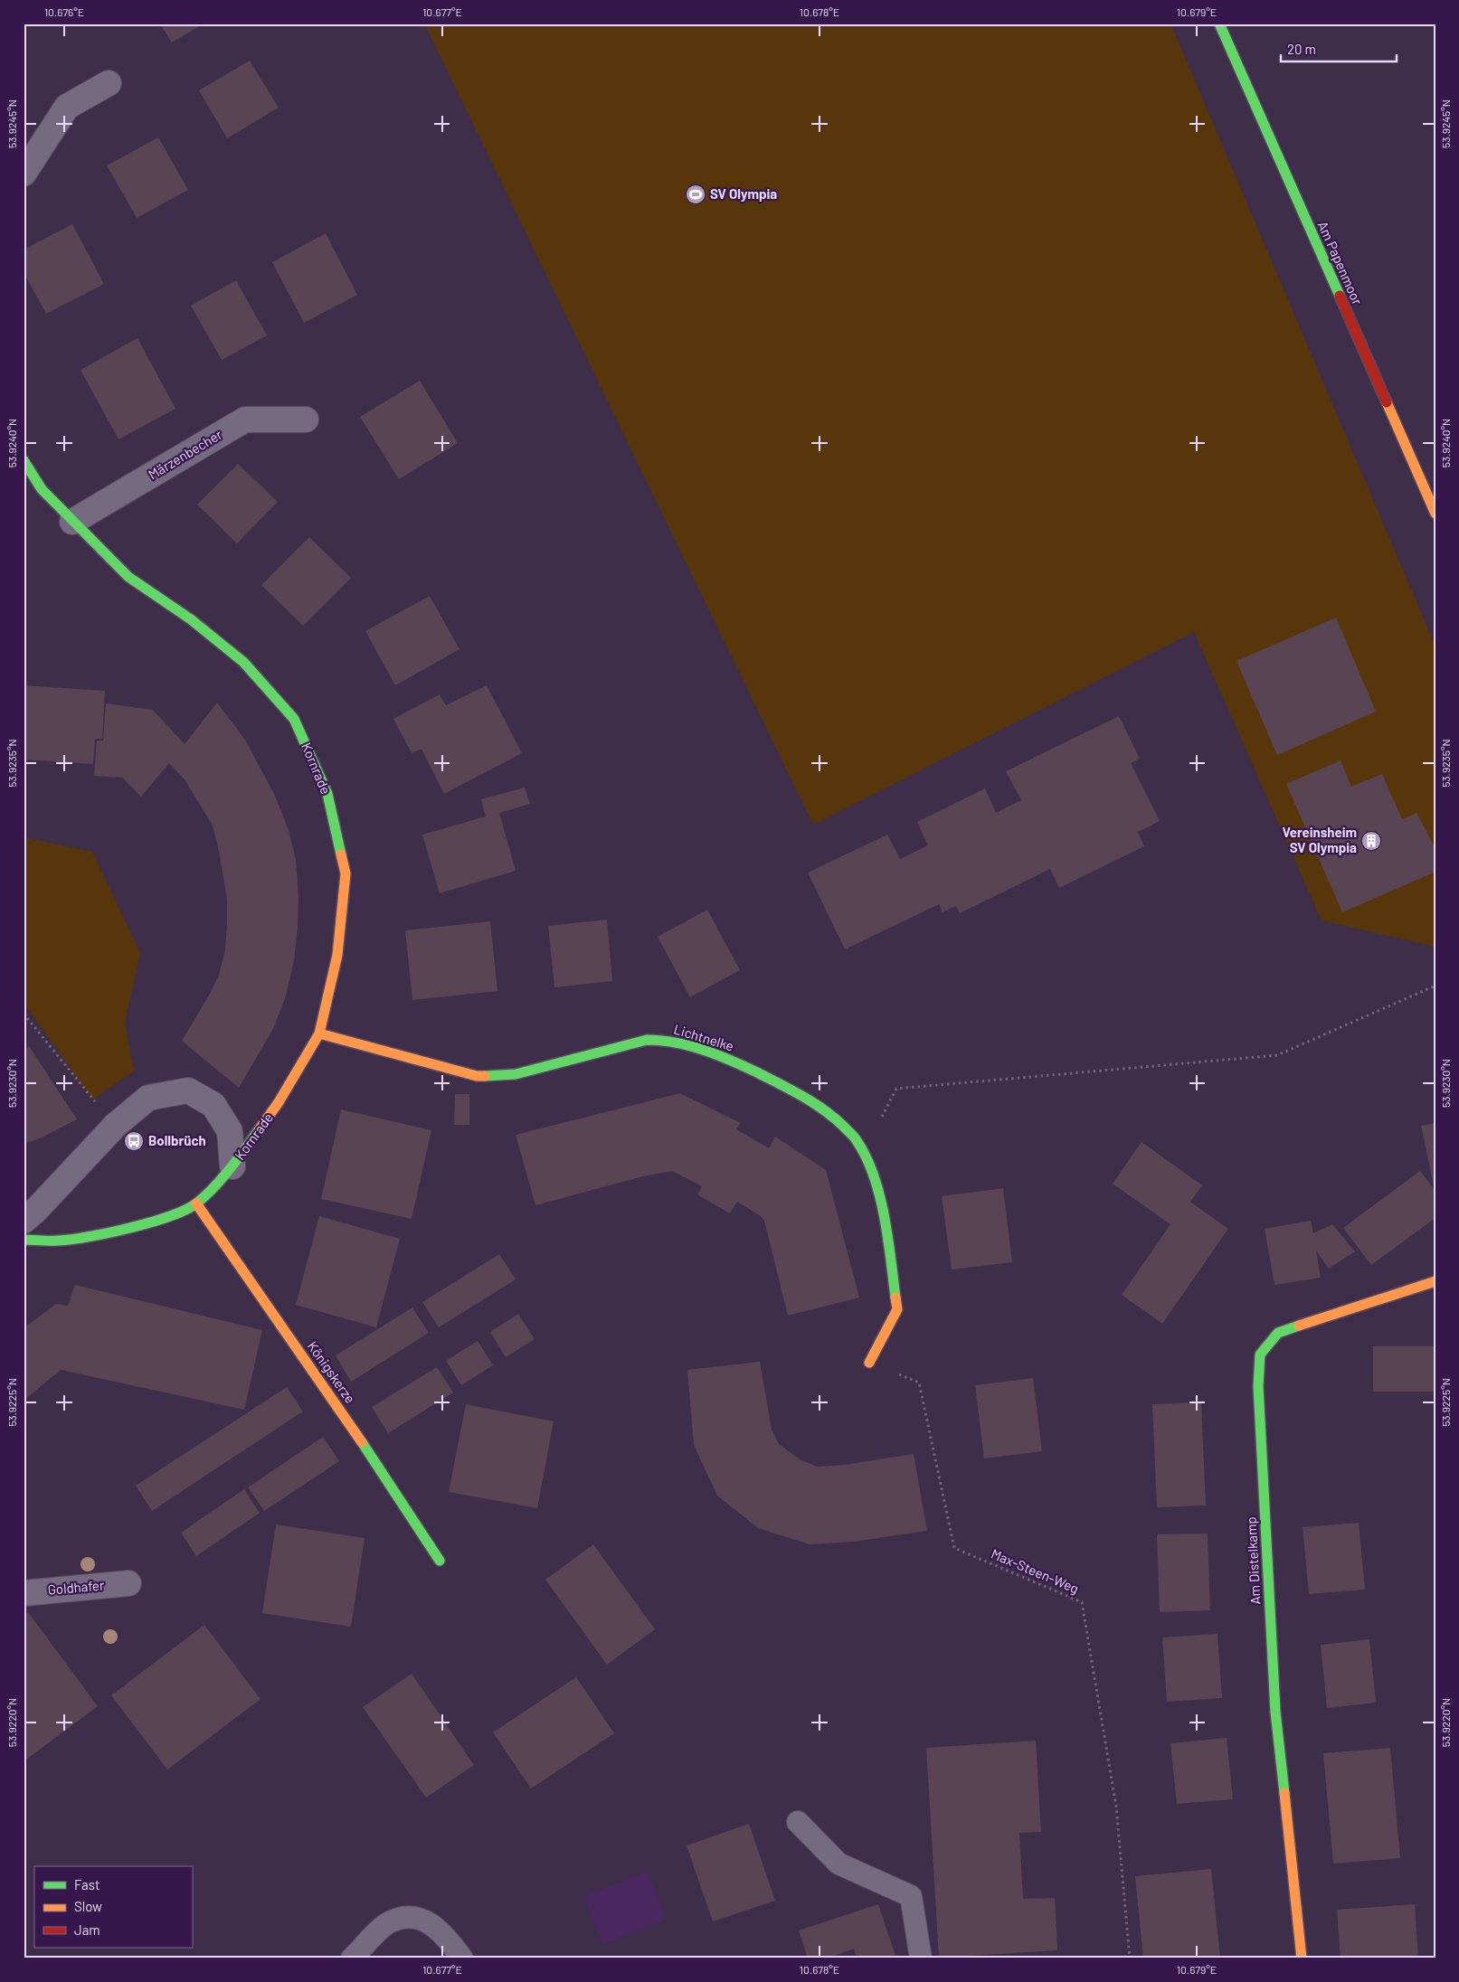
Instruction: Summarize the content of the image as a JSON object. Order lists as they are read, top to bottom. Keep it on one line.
{"streets":{"street":["Am Papenmoor","Märzenbecher","Kornrade","Lichtnelke","Königskerze","Am Distelkamp","Goldhafer"],"path":["Max-Steen-Weg"]},"crossings":[["Märzenbecher","Kornrade"],["Kornrade","Lichtnelke"],["Kornrade","Königskerze"],["Lichtnelke","Max-Steen-Weg"]],"places":{"sports":["SV Olympia"],"building":["Vereinsheim SV Olympia"],"bus stop":["Bollbrüch"]},"legend":["Fast","Slow","Jam"],"scale_bar":"20 m","coordinates":["10.676°E","10.677°E","10.678°E","10.679°E","53.9245°N","53.9240°N","53.9235°N","53.9230°N","53.9225°N","53.9220°N"]}
